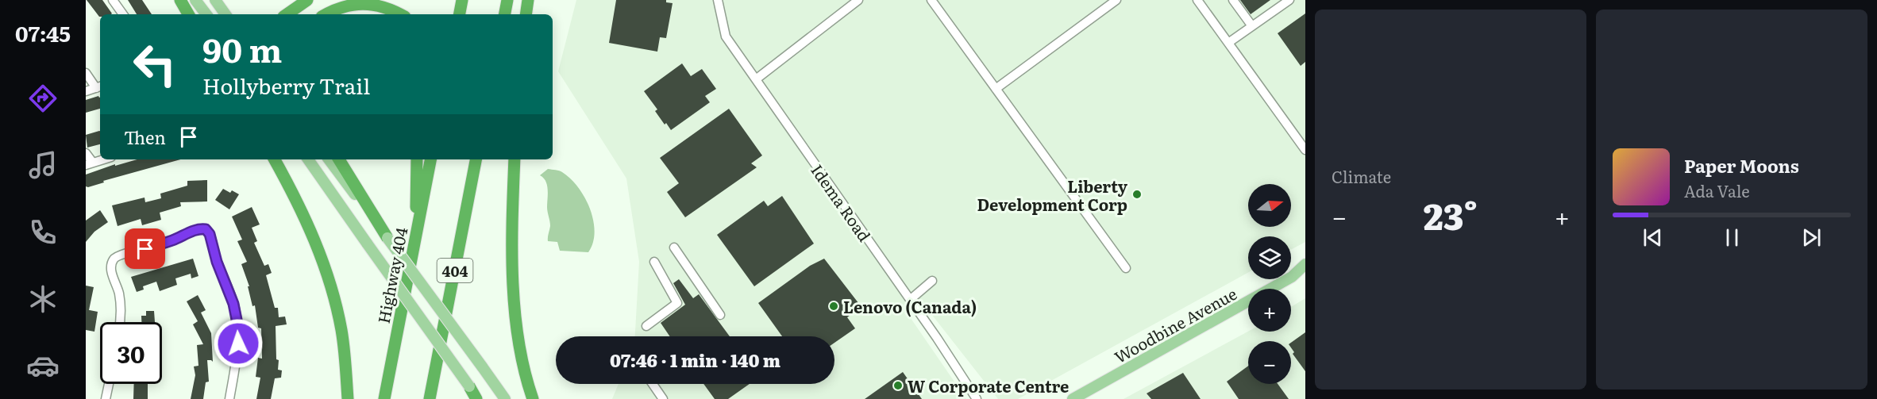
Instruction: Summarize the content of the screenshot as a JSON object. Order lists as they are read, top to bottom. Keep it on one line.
{"streets":{"highway":["404","Highway 404"],"main road":["Woodbine Avenue"],"street":["Idema Road"]},"places":["Liberty Development Corp","Lenovo (Canada)","W Corporate Centre"],"north":"right","page":{"tabs":"07:45","tile":"Climate","turn":["90 m","Hollyberry Trail"],"then":"Then","song":["Paper Moons","Ada Vale"],"map_buttons":["+","−"],"heat":["−","23°","+"],"limit":"30","trip":"07:46 · 1 min · 140 m"}}
